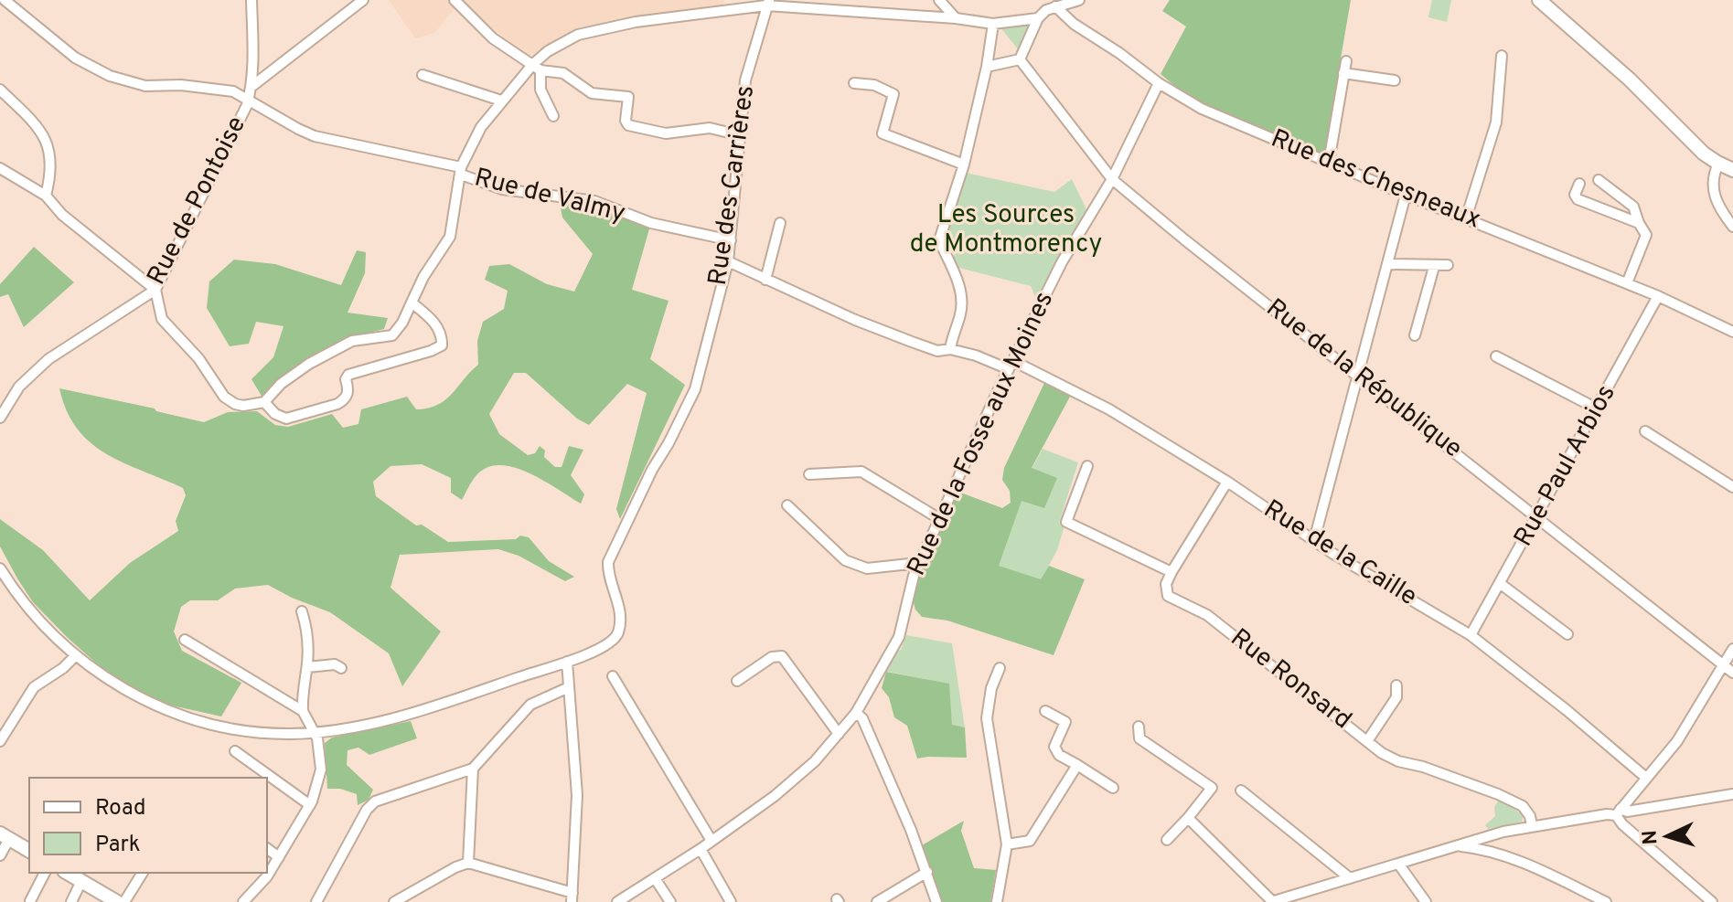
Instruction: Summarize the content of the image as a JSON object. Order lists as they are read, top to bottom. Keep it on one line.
{"streets":{"street":["Rue des Chesneaux","Rue des Carrières","Rue de Valmy","Rue de Pontoise","Rue de la République","Rue de la Fosse aux Moines","Rue Paul Arbios","Rue de la Caille","Rue Ronsard"]},"crossings":[["Rue des Chesneaux","Rue de la Fosse aux Moines"],["Rue des Chesneaux","Rue Paul Arbios"],["Rue des Carrières","Rue de Valmy"],["Rue des Carrières","Rue de la Caille"],["Rue de Valmy","Rue de Pontoise"],["Rue de la République","Rue de la Fosse aux Moines"],["Rue de la République","Rue Paul Arbios"],["Rue de la Fosse aux Moines","Rue de la Caille"],["Rue Paul Arbios","Rue de la Caille"]],"parks":["Les Sources de Montmorency"],"legend":["Road","Park"],"north":"left"}
